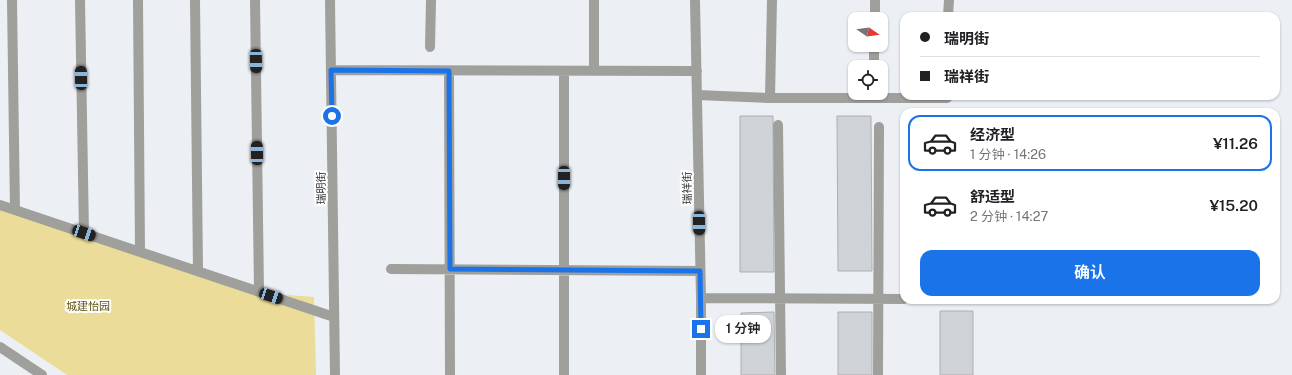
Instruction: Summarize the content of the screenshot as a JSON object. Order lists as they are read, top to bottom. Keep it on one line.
{"streets":{"street":["瑞明街","瑞祥街"]},"parks":["城建怡园"],"north":"right","page":{"banner":["瑞明街","瑞祥街"],"list":[{"name":"经济型","note":"1 分钟 · 14:26","value":"¥11.26"},{"name":"舒适型","note":"2 分钟 · 14:27","value":"¥15.20"}],"buttons":"确认","bubble":"1 分钟"}}
